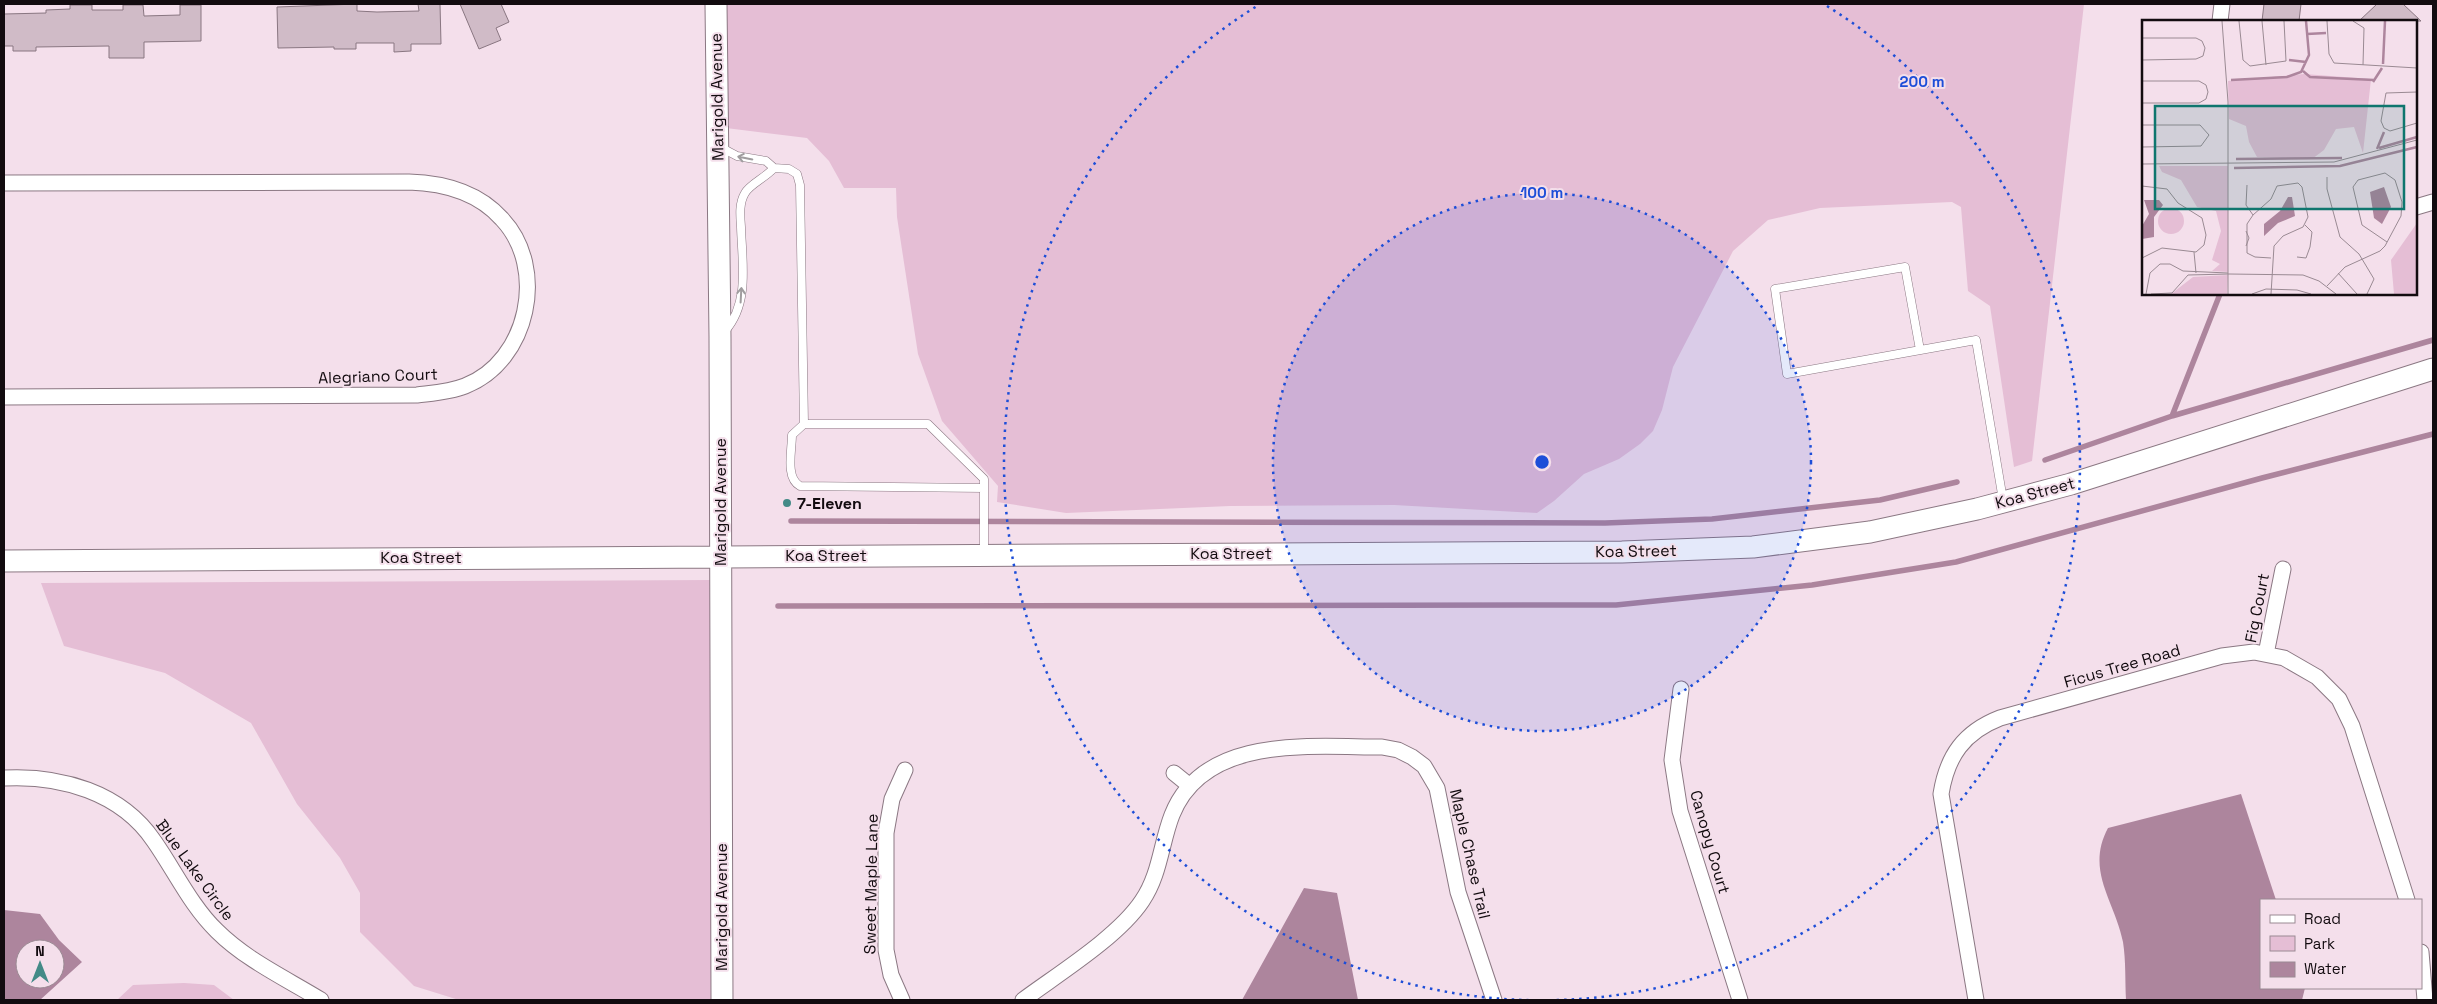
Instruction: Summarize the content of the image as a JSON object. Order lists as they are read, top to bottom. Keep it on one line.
{"streets":{"main road":["Marigold Avenue","Koa Street"],"street":["Alegriano Court","Fig Court","Ficus Tree Road","Canopy Court","Maple Chase Trail","Blue Lake Circle","Sweet Maple Lane"]},"crossings":[["Marigold Avenue","Koa Street"],["Fig Court","Ficus Tree Road"]],"places":["7-Eleven"],"legend":["Road","Park","Water"],"north":"top","rings":["200 m","100 m"]}
